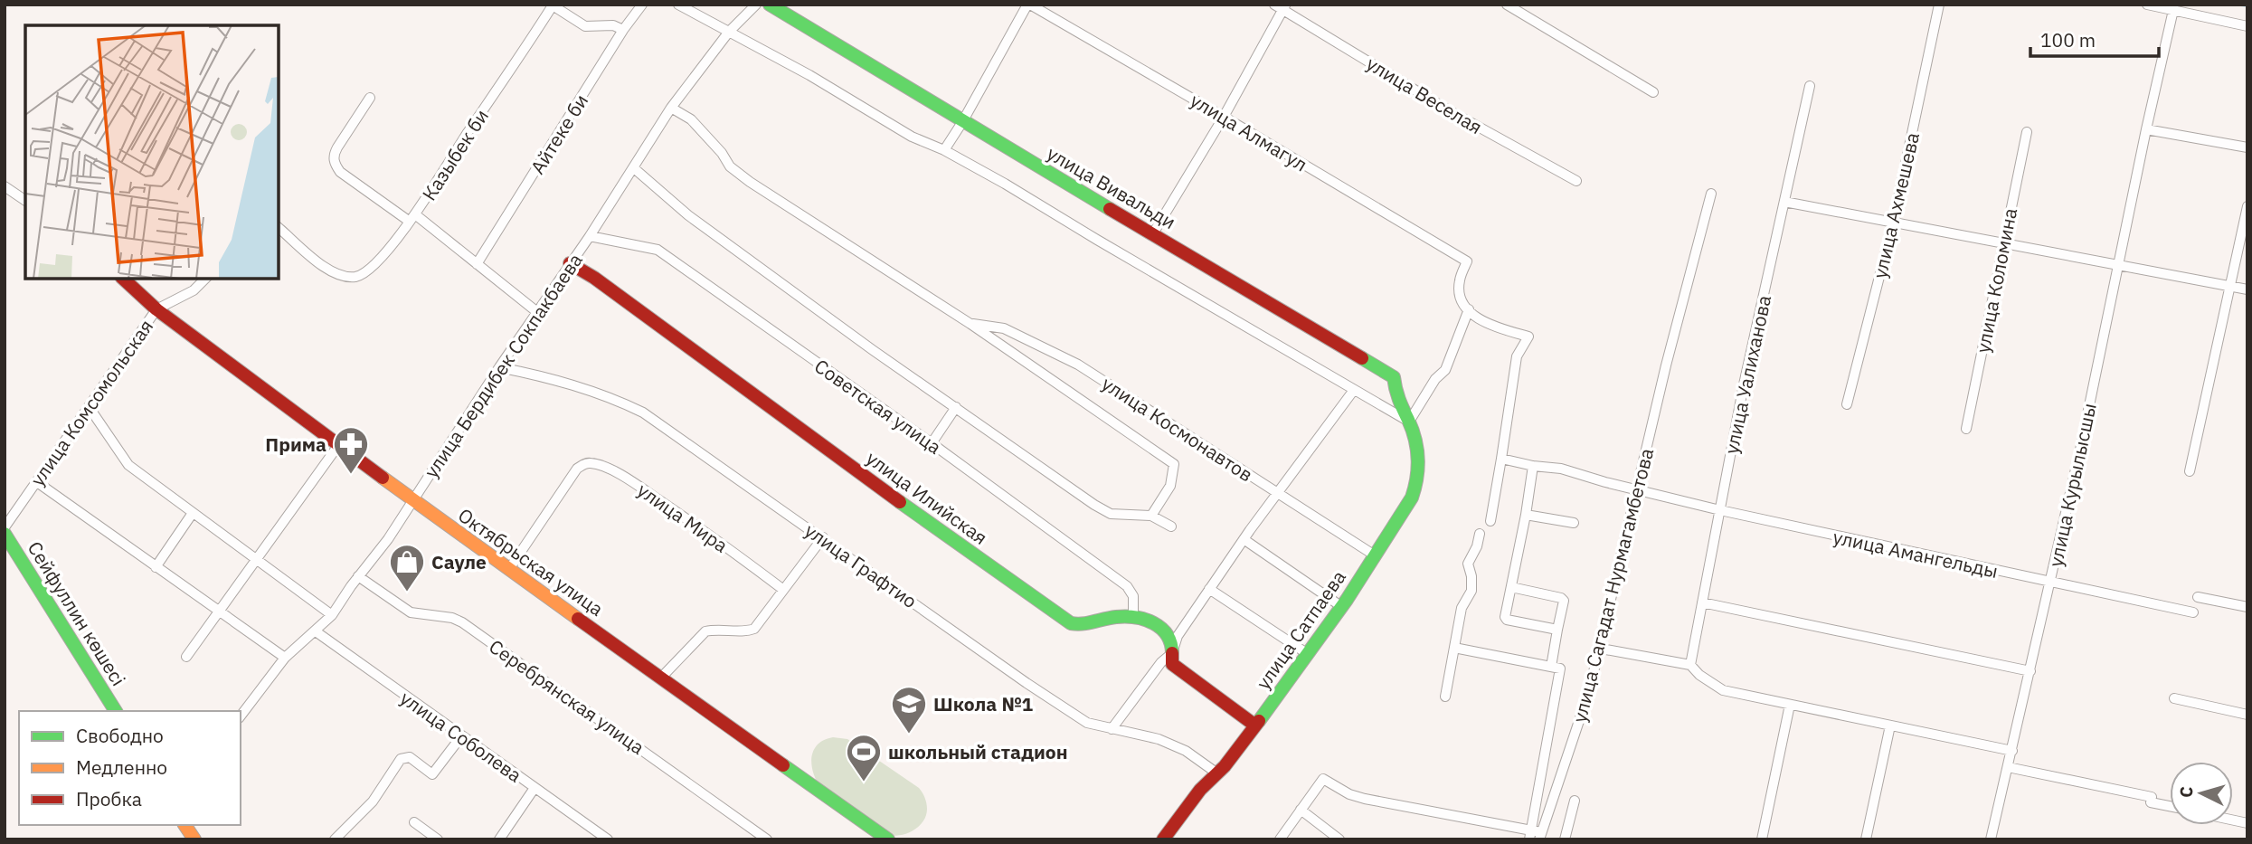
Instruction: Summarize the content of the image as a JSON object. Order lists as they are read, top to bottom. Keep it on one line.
{"streets":{"street":["улица Веселая","улица Алмагул","Айтеке би","Казыбек би","улица Вивальди","улица Ахмешева","улица Коломина","улица Бердибек Сокпакбаева","улица Уалиханова","улица Комсомольская","Советская улица","улица Космонавтов","улица Курылысшы","улица Илийская","улица Мира","улица Амангельды","Октябрьская улица","улица Графтио","улица Сагадат Нурмагамбетова","Сейфуллин көшесі","улица Сатпаева","Серебрянская улица","улица Соболева"]},"crossings":[["Айтеке би","Казыбек би"],["улица Вивальди","улица Сатпаева"],["улица Бердибек Сокпакбаева","Советская улица"],["улица Бердибек Сокпакбаева","улица Космонавтов"],["улица Бердибек Сокпакбаева","улица Илийская"],["улица Бердибек Сокпакбаева","Октябрьская улица"],["улица Бердибек Сокпакбаева","улица Графтио"],["улица Бердибек Сокпакбаева","Серебрянская улица"],["улица Бердибек Сокпакбаева","улица Соболева"],["улица Уалиханова","улица Амангельды"],["улица Комсомольская","Октябрьская улица"],["Советская улица","улица Илийская"],["улица Космонавтов","улица Сатпаева"],["улица Курылысшы","улица Амангельды"],["улица Илийская","улица Сатпаева"],["улица Мира","Октябрьская улица"],["улица Амангельды","улица Сагадат Нурмагамбетова"],["улица Графтио","улица Сатпаева"]],"places":{"pharmacy":["Прима"],"shop":["Сауле"],"school or university":["Школа №1"],"sports":["школьный стадион"]},"legend":["Свободно","Медленно","Пробка"],"scale_bar":"100 m","north":"left"}
